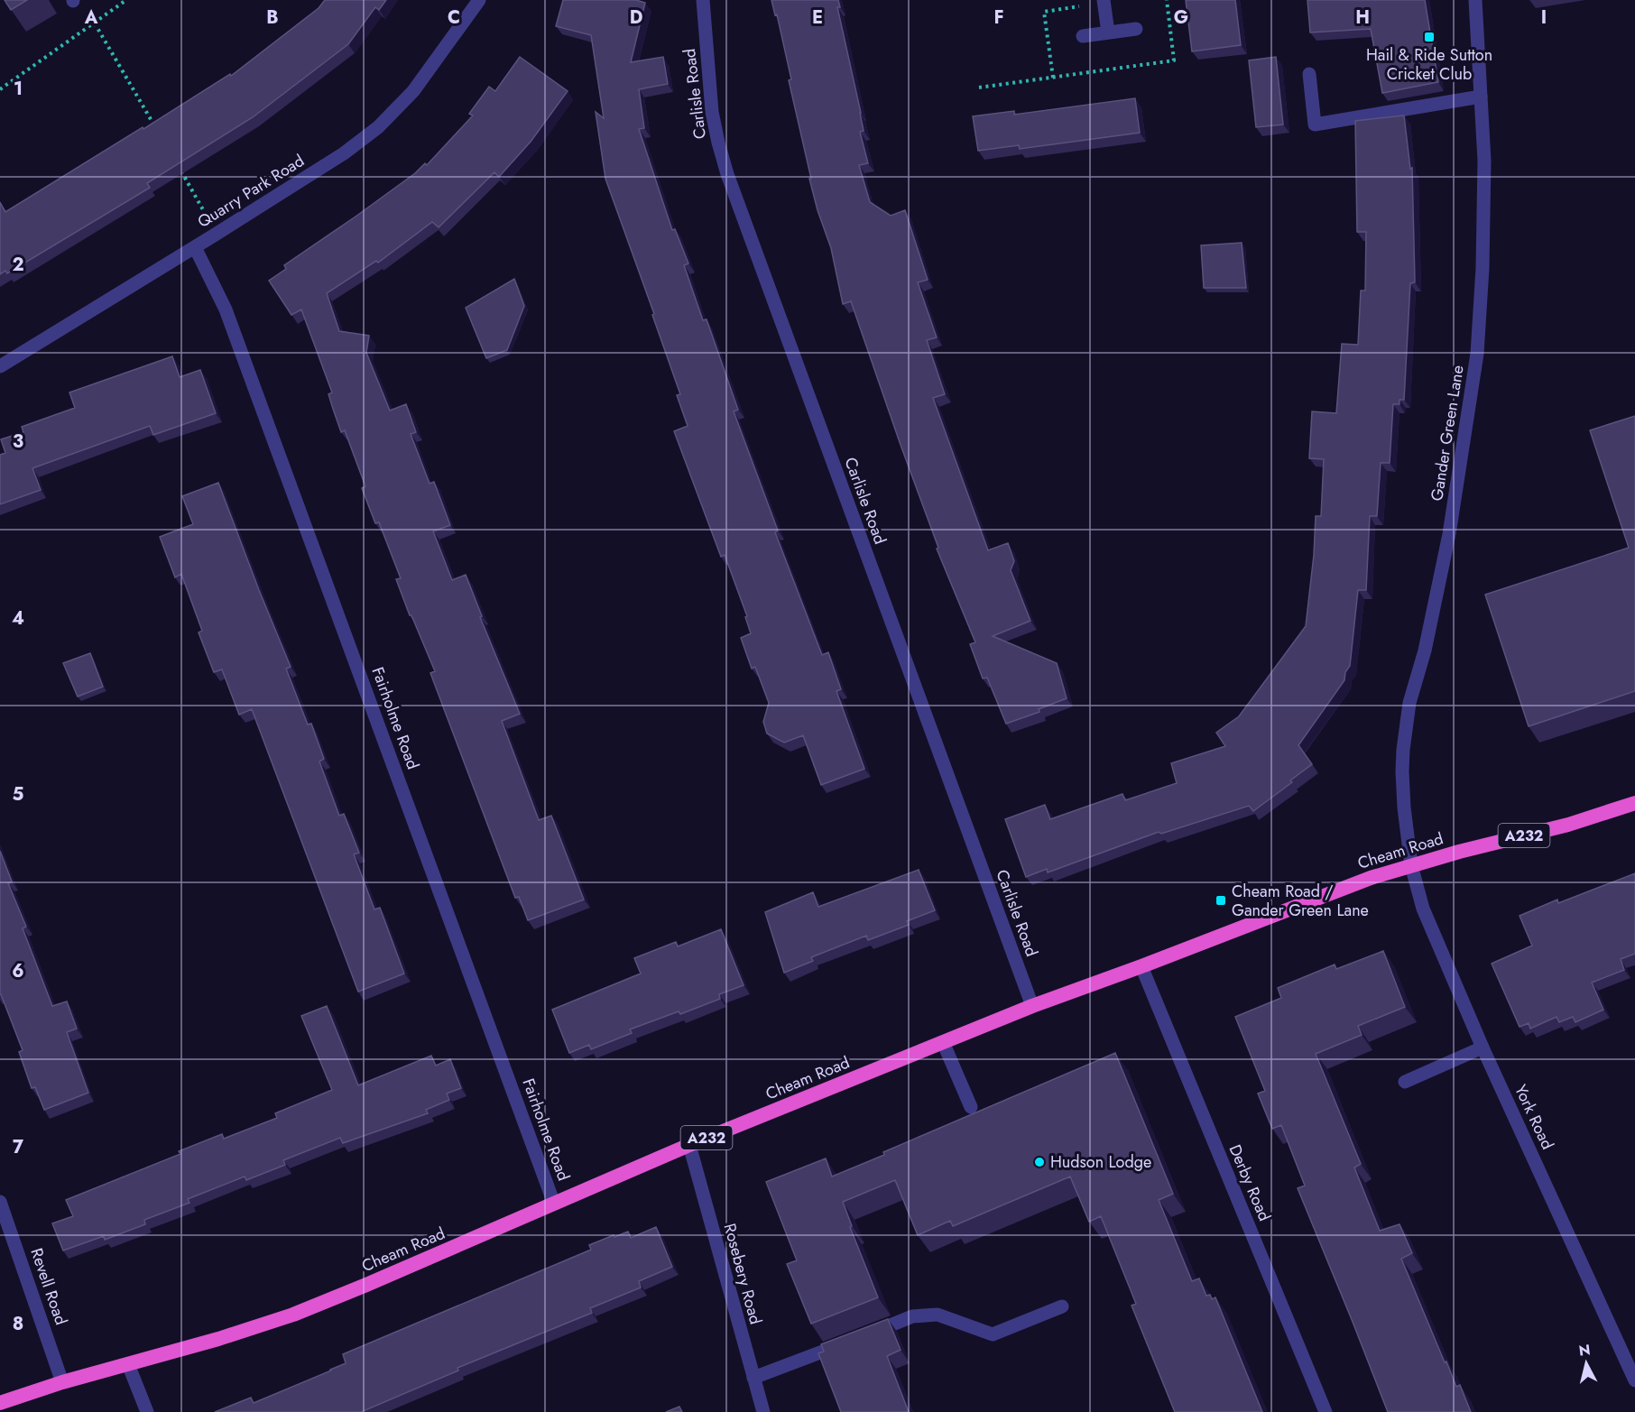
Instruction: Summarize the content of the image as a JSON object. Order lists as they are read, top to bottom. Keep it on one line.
{"streets":{"highway":["A232","Cheam Road"],"street":["Carlisle Road","Quarry Park Road","Gander Green Lane","Fairholme Road","York Road","Derby Road","Rosebery Road","Revell Road"]},"crossings":[["Carlisle Road","Cheam Road"],["Quarry Park Road","Fairholme Road"],["Gander Green Lane","Cheam Road"],["Gander Green Lane","York Road"],["Fairholme Road","Cheam Road"],["Cheam Road","York Road"],["Cheam Road","Derby Road"],["Cheam Road","Rosebery Road"],["Cheam Road","Revell Road"]],"places":{"transit":["Hail & Ride Sutton Cricket Club","Cheam Road / Gander Green Lane"],"other":["Hudson Lodge"]},"north":"top","grid":{"columns":["A","B","C","D","E","F","G","H","I"],"rows":["1","2","3","4","5","6","7","8"]}}
